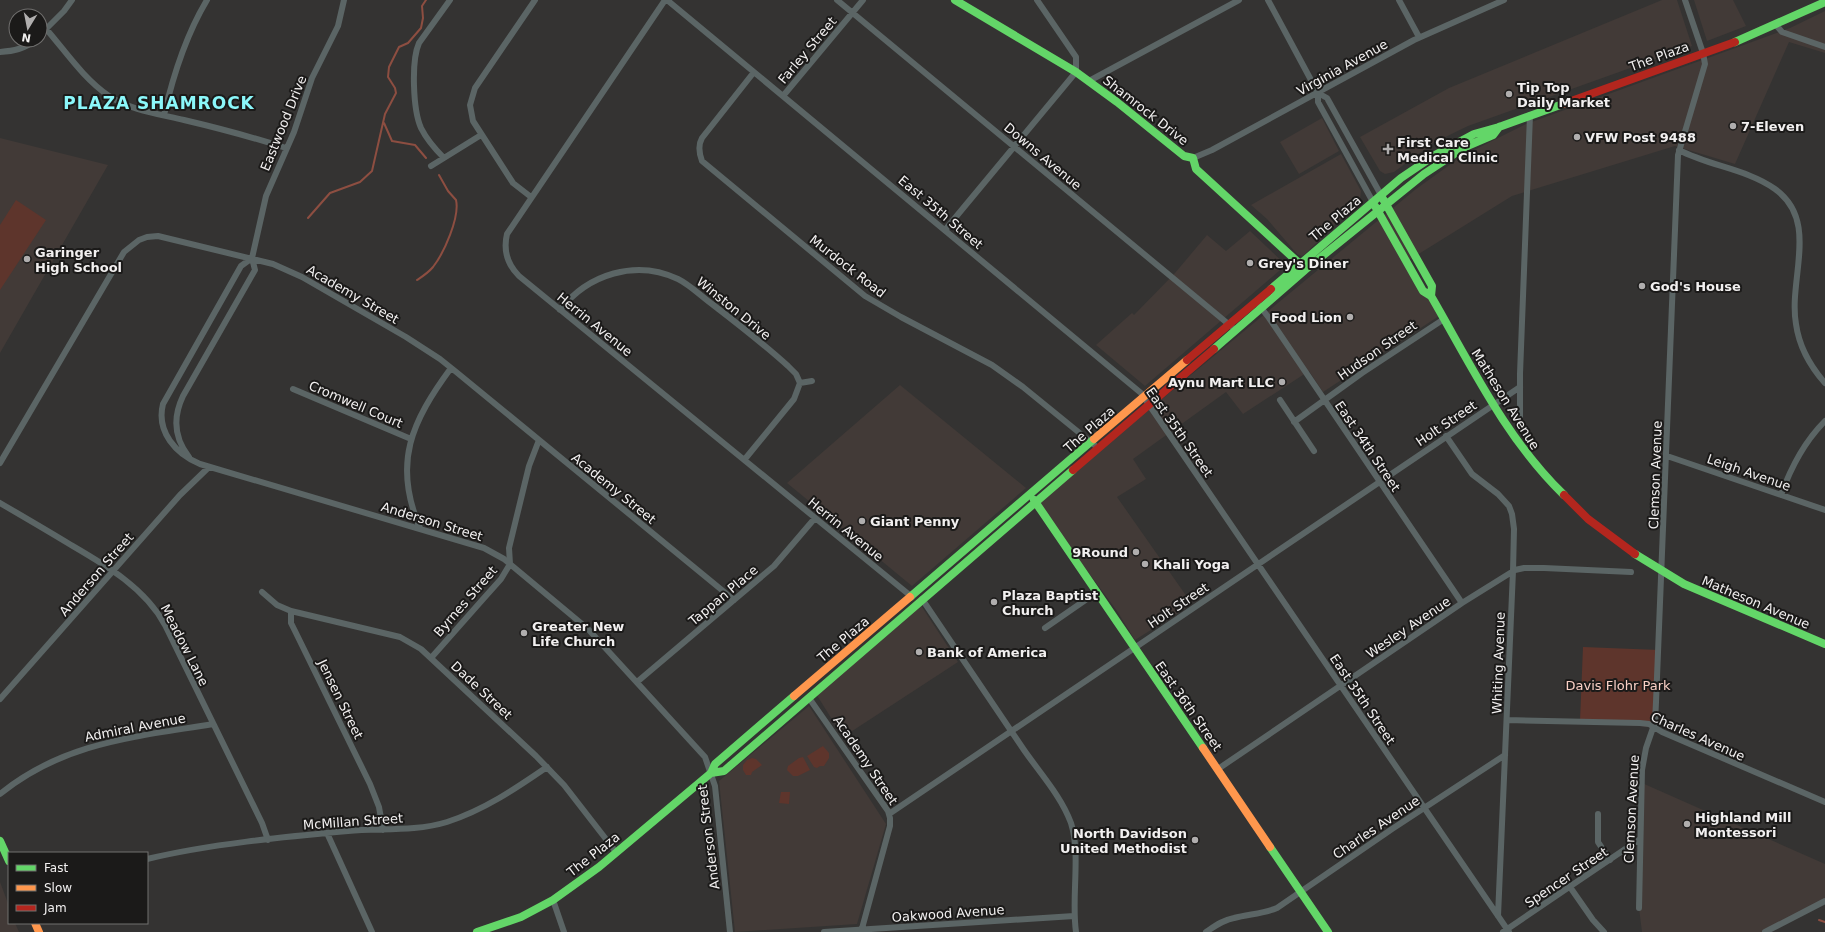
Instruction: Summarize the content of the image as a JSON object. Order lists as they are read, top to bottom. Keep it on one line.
{"streets":{"main road":["The Plaza","Shamrock Drive","Matheson Avenue","East 36th Street"],"street":["Farley Street","Virginia Avenue","Eastwood Drive","Downs Avenue","East 35th Street","Murdock Road","Academy Street","Winston Drive","Herrin Avenue","Hudson Street","Cromwell Court","Holt Street","East 34th Street","Leigh Avenue","Clemson Avenue","Anderson Street","Tappan Place","Byrnes Street","Wesley Avenue","Meadow Lane","Whiting Avenue","Dade Street","Jensen Street","Admiral Avenue","Charles Avenue","McMillan Street","Spencer Street","Oakwood Avenue"]},"crossings":[["Farley Street","Downs Avenue"],["Farley Street","East 35th Street"],["The Plaza","Shamrock Drive"],["The Plaza","Downs Avenue"],["The Plaza","East 35th Street"],["The Plaza","Murdock Road"],["The Plaza","Academy Street"],["The Plaza","Herrin Avenue"],["The Plaza","Matheson Avenue"],["The Plaza","East 34th Street"],["The Plaza","Clemson Avenue"],["The Plaza","Anderson Street"],["The Plaza","Dade Street"],["The Plaza","East 36th Street"],["Virginia Avenue","Shamrock Drive"],["Virginia Avenue","Matheson Avenue"],["Eastwood Drive","Academy Street"],["East 35th Street","Murdock Road"],["East 35th Street","Herrin Avenue"],["East 35th Street","Holt Street"],["East 35th Street","Wesley Avenue"],["East 35th Street","Whiting Avenue"],["East 35th Street","Charles Avenue"],["East 35th Street","Spencer Street"],["Academy Street","Holt Street"],["Academy Street","Tappan Place"],["Academy Street","Byrnes Street"],["Academy Street","Oakwood Avenue"],["Winston Drive","Herrin Avenue"],["Herrin Avenue","Tappan Place"],["Hudson Street","Matheson Avenue"],["Hudson Street","East 34th Street"],["Matheson Avenue","Holt Street"],["Matheson Avenue","Clemson Avenue"],["Holt Street","East 34th Street"],["Holt Street","Whiting Avenue"],["Holt Street","East 36th Street"],["East 34th Street","Wesley Avenue"],["Leigh Avenue","Clemson Avenue"],["Clemson Avenue","Charles Avenue"],["Clemson Avenue","Spencer Street"],["Anderson Street","Tappan Place"],["Anderson Street","Byrnes Street"],["Anderson Street","Meadow Lane"],["Byrnes Street","Dade Street"],["Wesley Avenue","Whiting Avenue"],["Wesley Avenue","East 36th Street"],["Meadow Lane","Admiral Avenue"],["Meadow Lane","McMillan Street"],["Whiting Avenue","Charles Avenue"],["Dade Street","Jensen Street"],["Dade Street","McMillan Street"],["Jensen Street","McMillan Street"],["East 36th Street","Charles Avenue"]],"districts":["PLAZA SHAMROCK"],"parks":["Davis Flohr Park"],"places":{"other":["Tip Top Daily Market","7-Eleven","VFW Post 9488","Garinger High School","Grey's Diner","God's House","Food Lion","Aynu Mart LLC","Giant Penny","9Round","Khali Yoga","Plaza Baptist Church","Greater New Life Church","Bank of America","Highland Mill Montessori","North Davidson United Methodist"],"health":["First Care Medical Clinic"]},"legend":["Fast","Slow","Jam"],"north":"bottom"}
